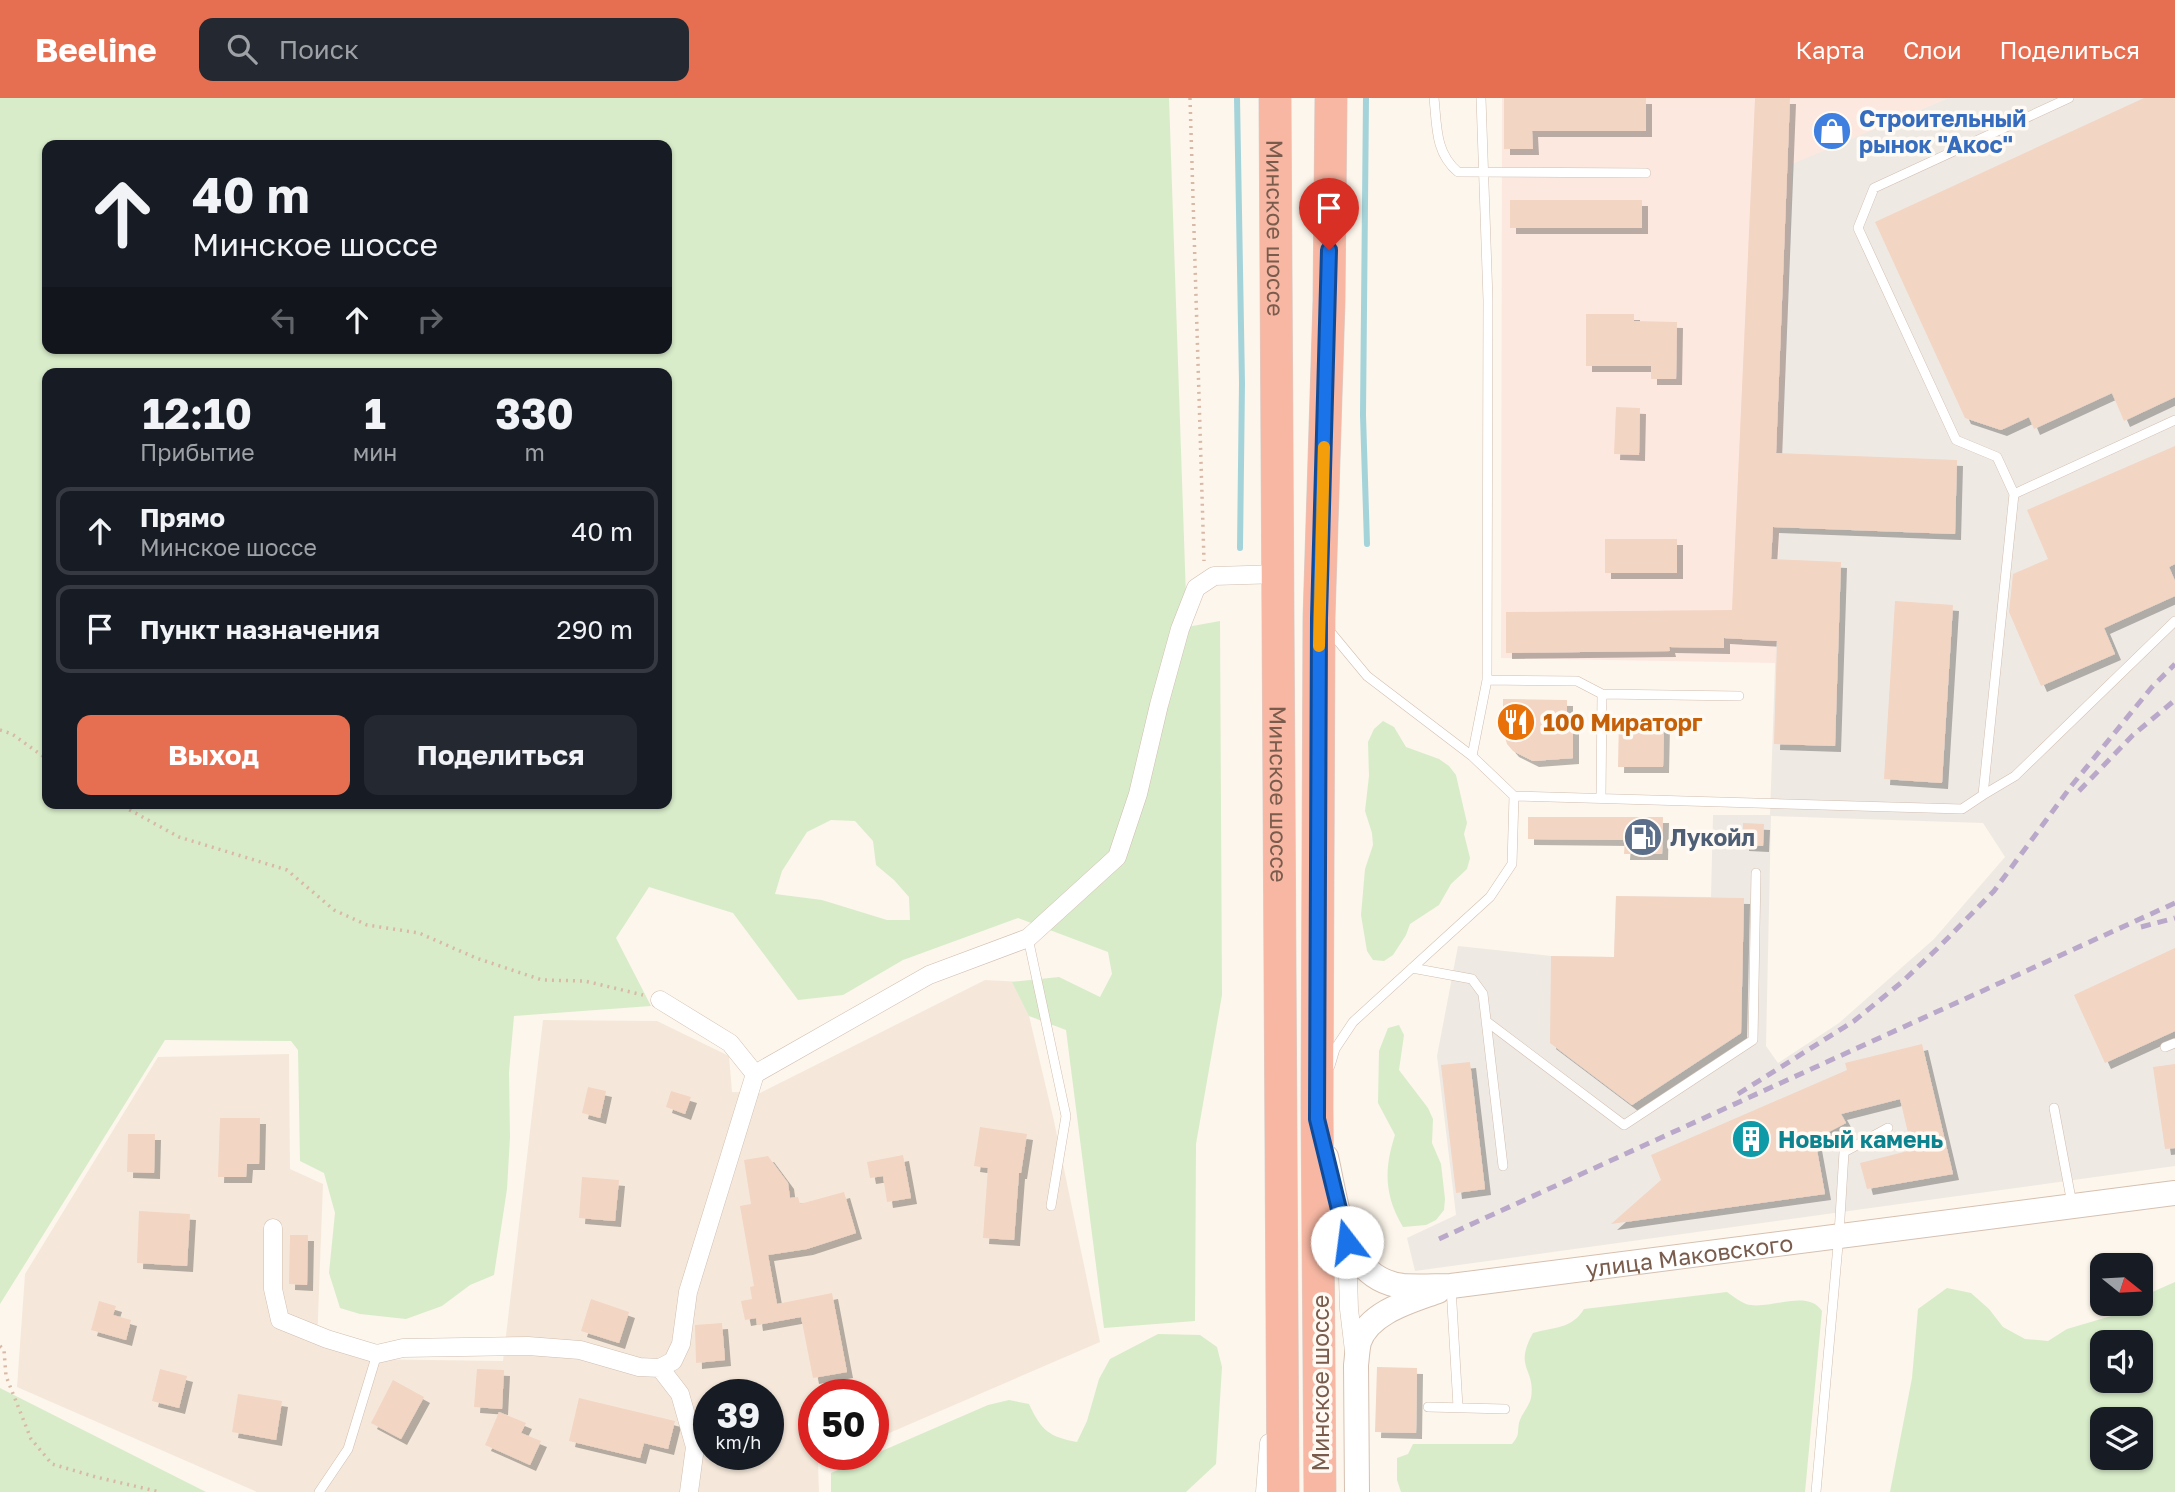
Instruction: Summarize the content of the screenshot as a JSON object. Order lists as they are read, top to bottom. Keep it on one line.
{"streets":{"highway":["Минское шоссе"],"main road":["улица Маковского"]},"crossings":[["Минское шоссе","улица Маковского"]],"places":{"shop":["Строительный рынок \"Акос\""],"restaurant":["100 Мираторг"],"fuel station":["Лукойл"],"building":["Новый камень"]},"north":"right","page":{"header":"Beeline","search":"Поиск","nav":["Карта","Слои","Поделиться"],"turn":["40 m","Минское шоссе"],"eta":["12:10","Прибытие","1","мин","330","m"],"list":[{"name":"Прямо","note":"Минское шоссе","value":"40 m"},{"name":"Пункт назначения","value":"290 m"}],"buttons":["Выход","Поделиться"],"speed":"39 km/h","limit":"50"}}
